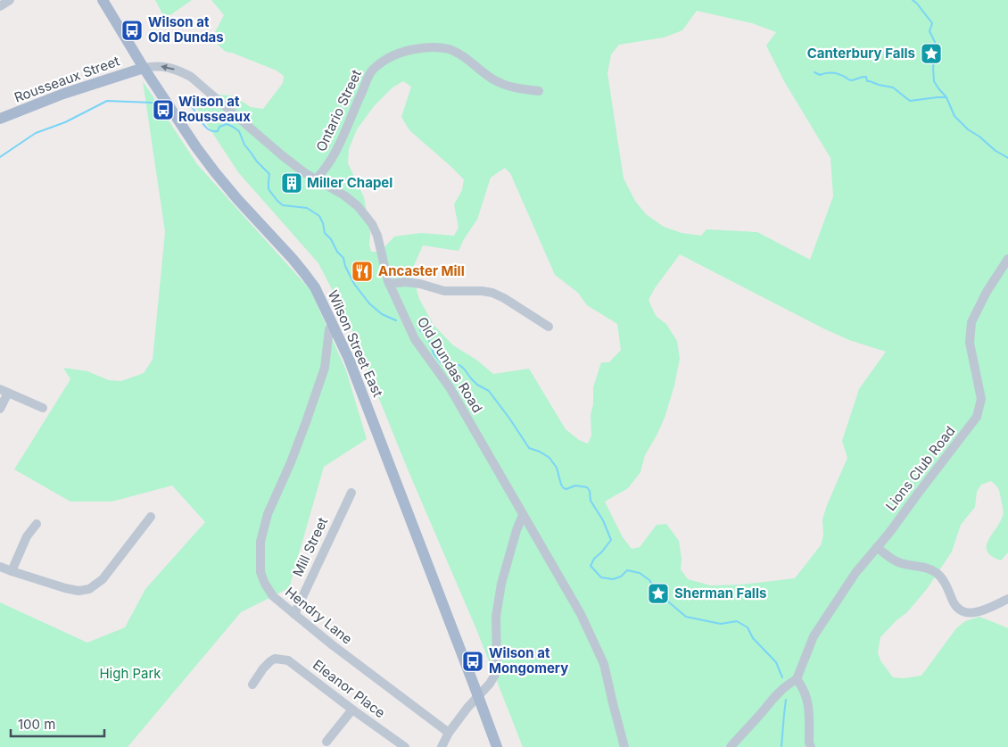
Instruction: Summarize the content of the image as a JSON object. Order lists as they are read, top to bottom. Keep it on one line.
{"streets":{"main road":["Rousseaux Street","Wilson Street East"],"street":["Ontario Street","Old Dundas Road","Lions Club Road","Mill Street","Hendry Lane","Eleanor Place"]},"crossings":[["Rousseaux Street","Wilson Street East"],["Rousseaux Street","Old Dundas Road"],["Ontario Street","Old Dundas Road"],["Wilson Street East","Old Dundas Road"],["Wilson Street East","Hendry Lane"],["Mill Street","Hendry Lane"]],"parks":["High Park"],"places":{"bus stop":["Wilson at Old Dundas","Wilson at Rousseaux","Wilson at Mongomery"],"place":["Canterbury Falls","Sherman Falls"],"building":["Miller Chapel"],"restaurant":["Ancaster Mill"]},"scale_bar":"100 m"}
